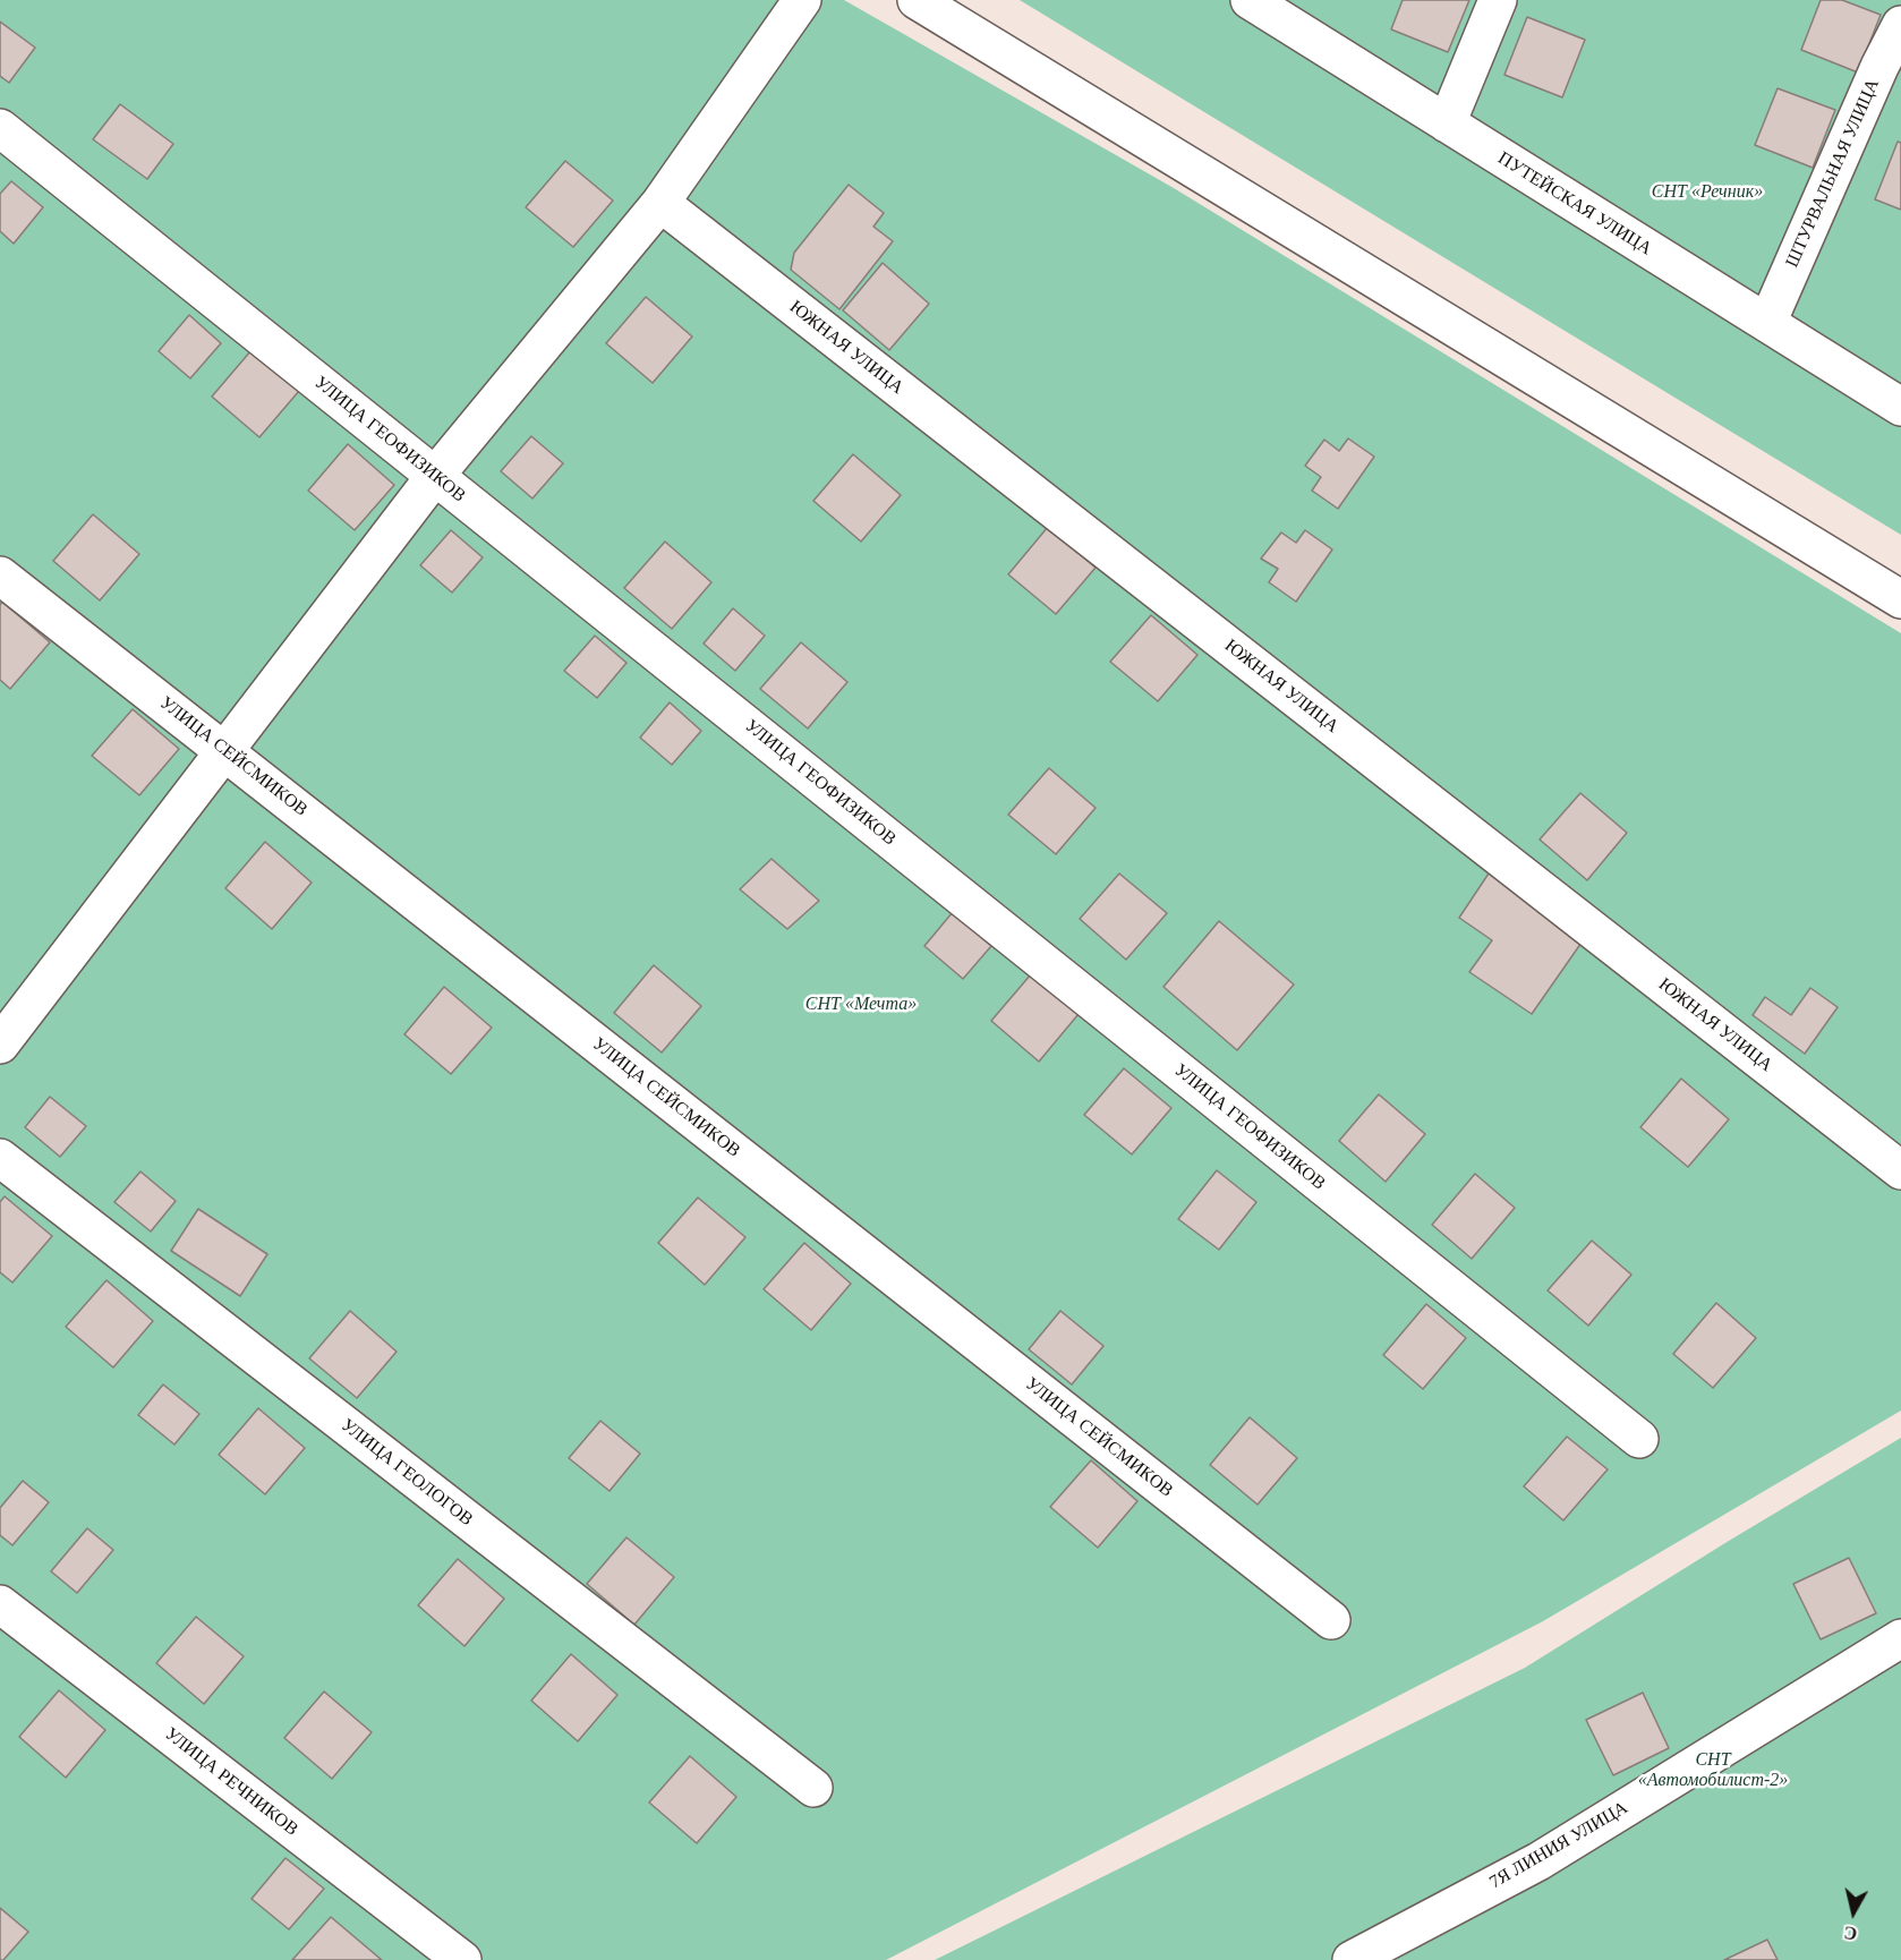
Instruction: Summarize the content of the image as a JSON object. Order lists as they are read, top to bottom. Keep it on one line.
{"streets":{"street":["ШТУРВАЛЬНАЯ УЛИЦА","ПУТЕЙСКАЯ УЛИЦА","ЮЖНАЯ УЛИЦА","УЛИЦА ГЕОФИЗИКОВ","УЛИЦА СЕЙСМИКОВ","УЛИЦА ГЕОЛОГОВ","УЛИЦА РЕЧНИКОВ","7Я ЛИНИЯ УЛИЦА"]},"crossings":[["ШТУРВАЛЬНАЯ УЛИЦА","ПУТЕЙСКАЯ УЛИЦА"]],"parks":["СНТ «Речник»","СНТ «Мечта»","СНТ «Автомобилист-2»"],"north":"bottom"}
